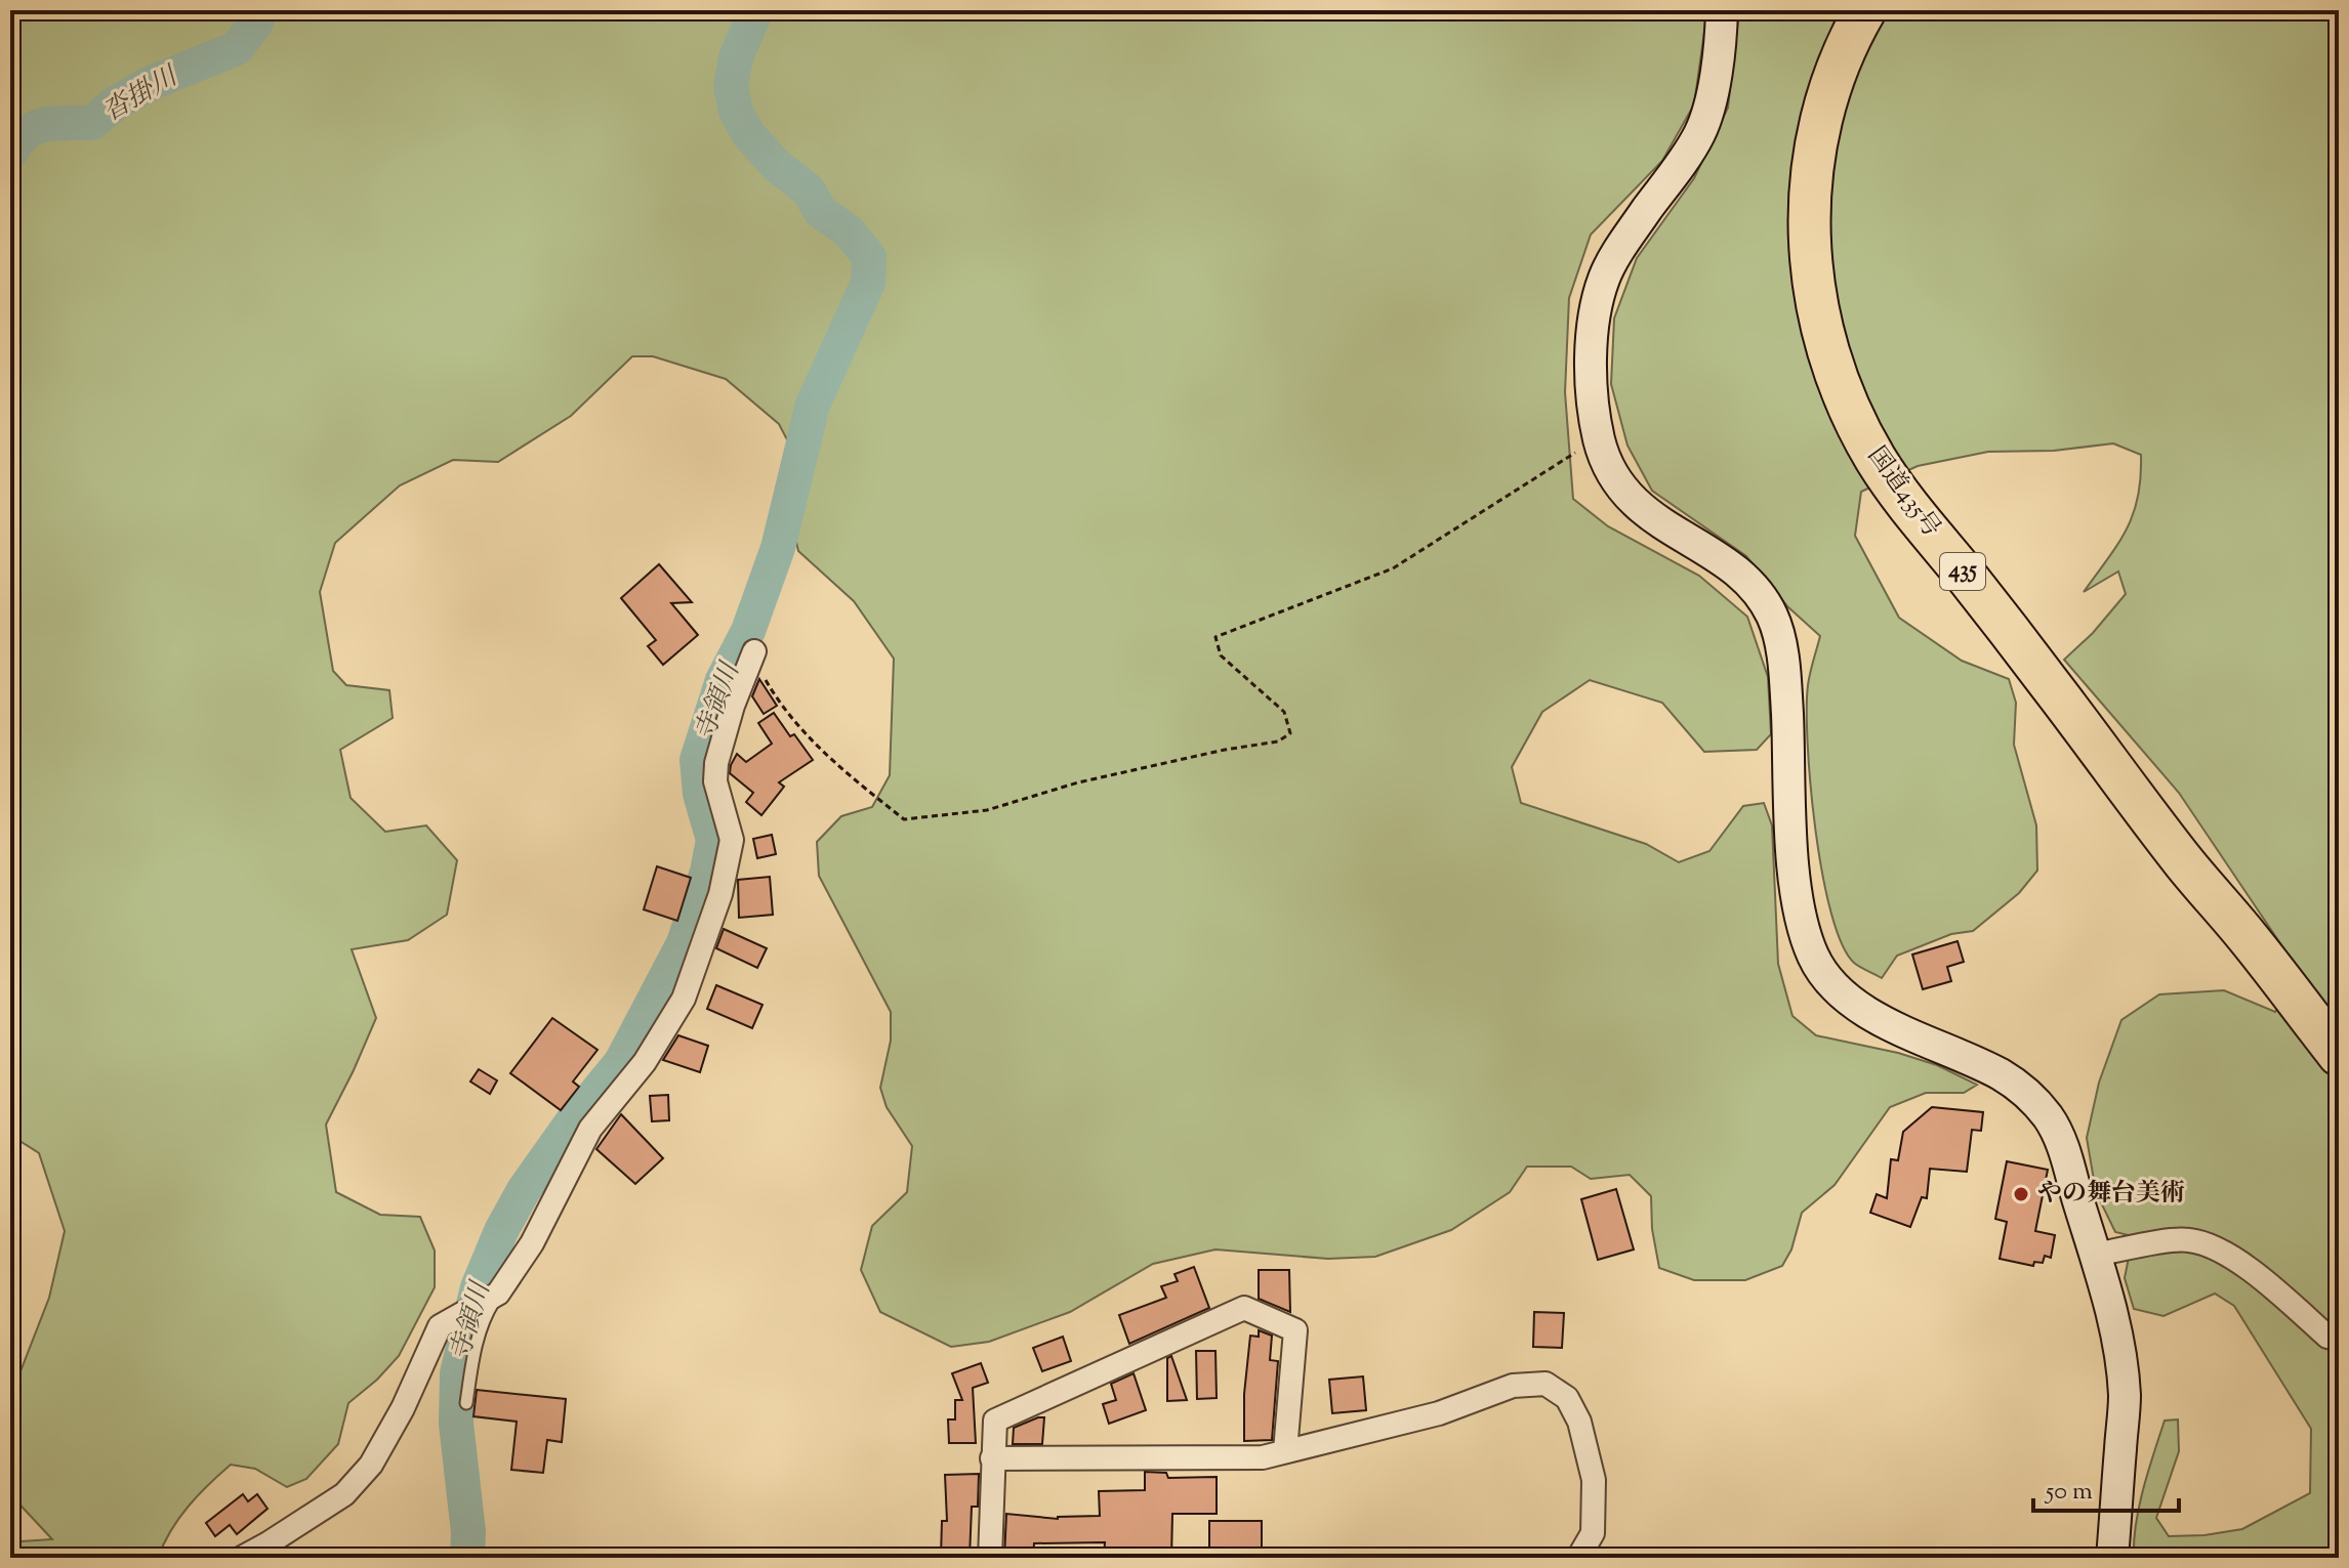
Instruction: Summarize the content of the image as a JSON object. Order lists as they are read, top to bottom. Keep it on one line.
{"streets":{"highway":["国道435号","435"]},"water":["沓掛川","寺領川"],"places":["やの舞台美術"],"scale_bar":"50 m"}
